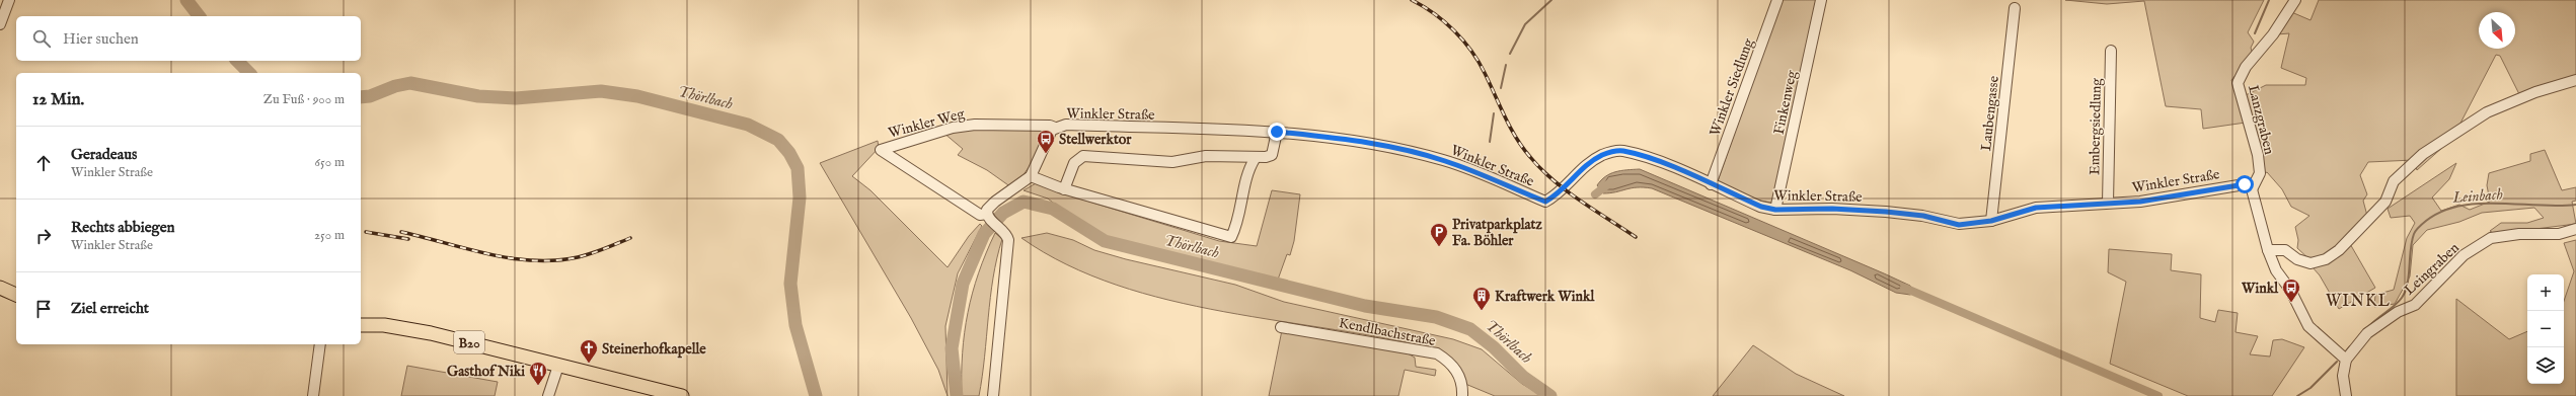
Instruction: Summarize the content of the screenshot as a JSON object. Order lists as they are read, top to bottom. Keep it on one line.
{"streets":{"main road":["B20"],"street":["Winkler Siedlung","Finkenweg","Winkler Straße","Laubengasse","Lanzgraben","Winkler Weg","Embergsiedlung","Leingraben","Kendlbachstraße"]},"crossings":[["Winkler Siedlung","Winkler Straße"],["Finkenweg","Winkler Straße"],["Winkler Straße","Laubengasse"],["Winkler Straße","Lanzgraben"],["Winkler Straße","Winkler Weg"],["Winkler Straße","Embergsiedlung"]],"districts":["WINKL"],"water":["Thörlbach","Leinbach"],"places":{"bus stop":["Stellwerktor","Winkl"],"parking":["Privatparkplatz Fa. Böhler"],"building":["Kraftwerk Winkl"],"church":["Steinerhofkapelle"],"restaurant":["Gasthof Niki"]},"north":"bottom right","page":{"search":"Hier suchen","heading":["12 Min.","Zu Fuß · 900 m"],"list":[["Geradeaus","Winkler Straße","650 m"],["Rechts abbiegen","Winkler Straße","250 m"],"Ziel erreicht"],"map_buttons":["+","−"]}}
